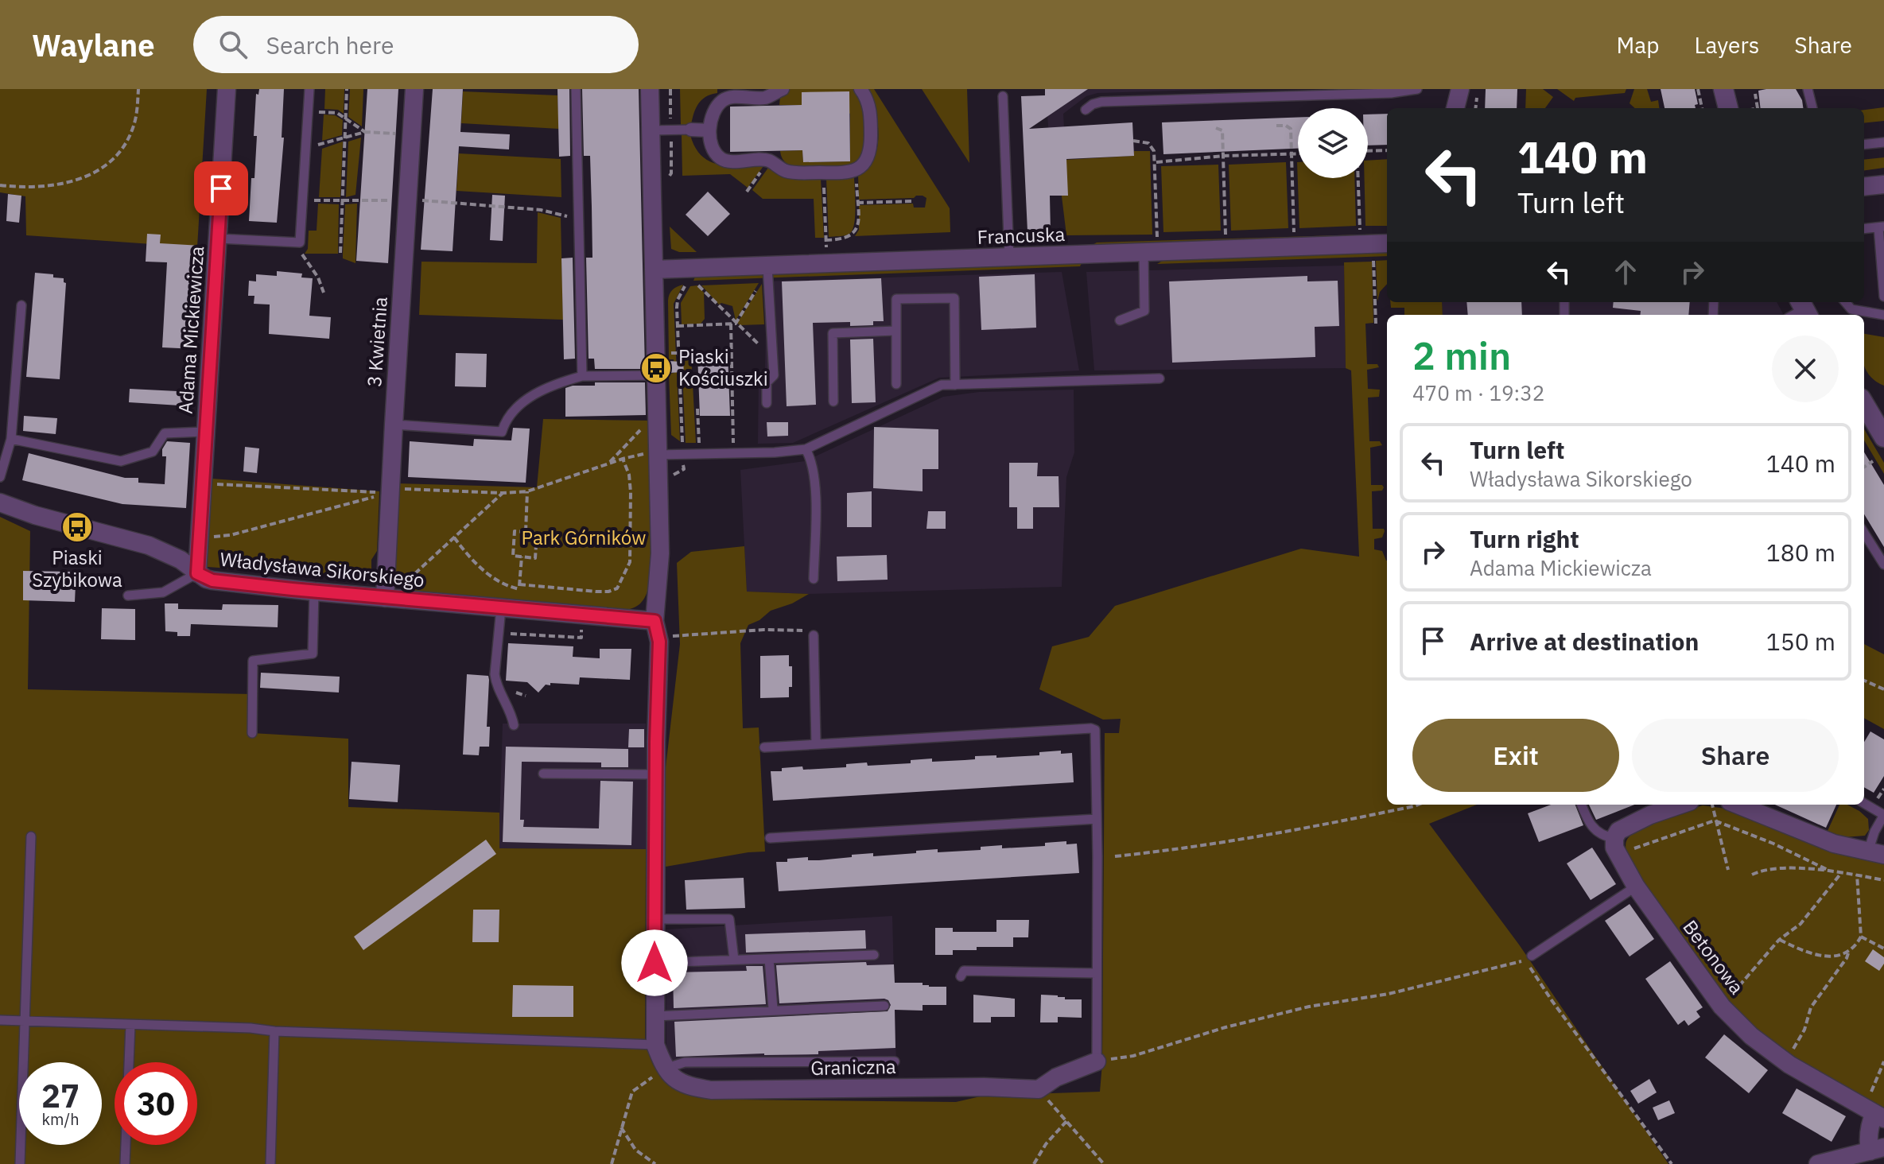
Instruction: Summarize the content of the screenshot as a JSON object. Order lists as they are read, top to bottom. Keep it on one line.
{"streets":{"street":["Francuska","Adama Mickiewicza","3 Kwietnia","Władysława Sikorskiego","Betonowa","Graniczna"]},"crossings":[["Adama Mickiewicza","Władysława Sikorskiego"],["3 Kwietnia","Władysława Sikorskiego"]],"parks":["Park Górników"],"places":{"bus stop":["Piaski Kościuszki","Piaski Szybikowa"]},"page":{"header":"Waylane","search":"Search here","nav":["Map","Layers","Share"],"turn":["140 m","Turn left"],"heading":["2 min","470 m · 19:32"],"list":[{"name":"Turn left","note":"Władysława Sikorskiego","value":"140 m"},{"name":"Turn right","note":"Adama Mickiewicza","value":"180 m"},{"name":"Arrive at destination","value":"150 m"}],"buttons":["Exit","Share"],"speed":"27 km/h","limit":"30"}}
